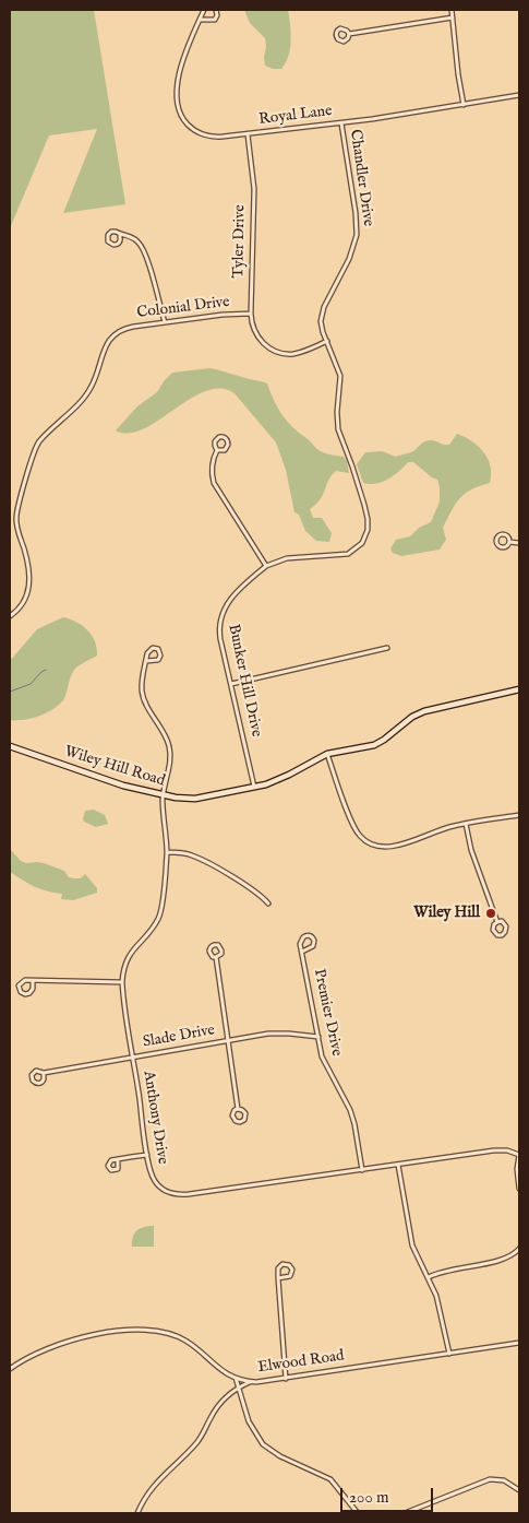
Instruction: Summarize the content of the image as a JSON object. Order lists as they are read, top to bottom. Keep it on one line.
{"streets":{"street":["Royal Lane","Chandler Drive","Tyler Drive","Colonial Drive","Bunker Hill Drive","Wiley Hill Road","Premier Drive","Slade Drive","Anthony Drive","Elwood Road"]},"crossings":[["Royal Lane","Chandler Drive"],["Royal Lane","Tyler Drive"],["Chandler Drive","Tyler Drive"],["Chandler Drive","Bunker Hill Drive"],["Tyler Drive","Colonial Drive"],["Bunker Hill Drive","Wiley Hill Road"],["Wiley Hill Road","Anthony Drive"],["Premier Drive","Slade Drive"],["Premier Drive","Anthony Drive"],["Slade Drive","Anthony Drive"]],"places":["Wiley Hill"],"scale_bar":"200 m"}
